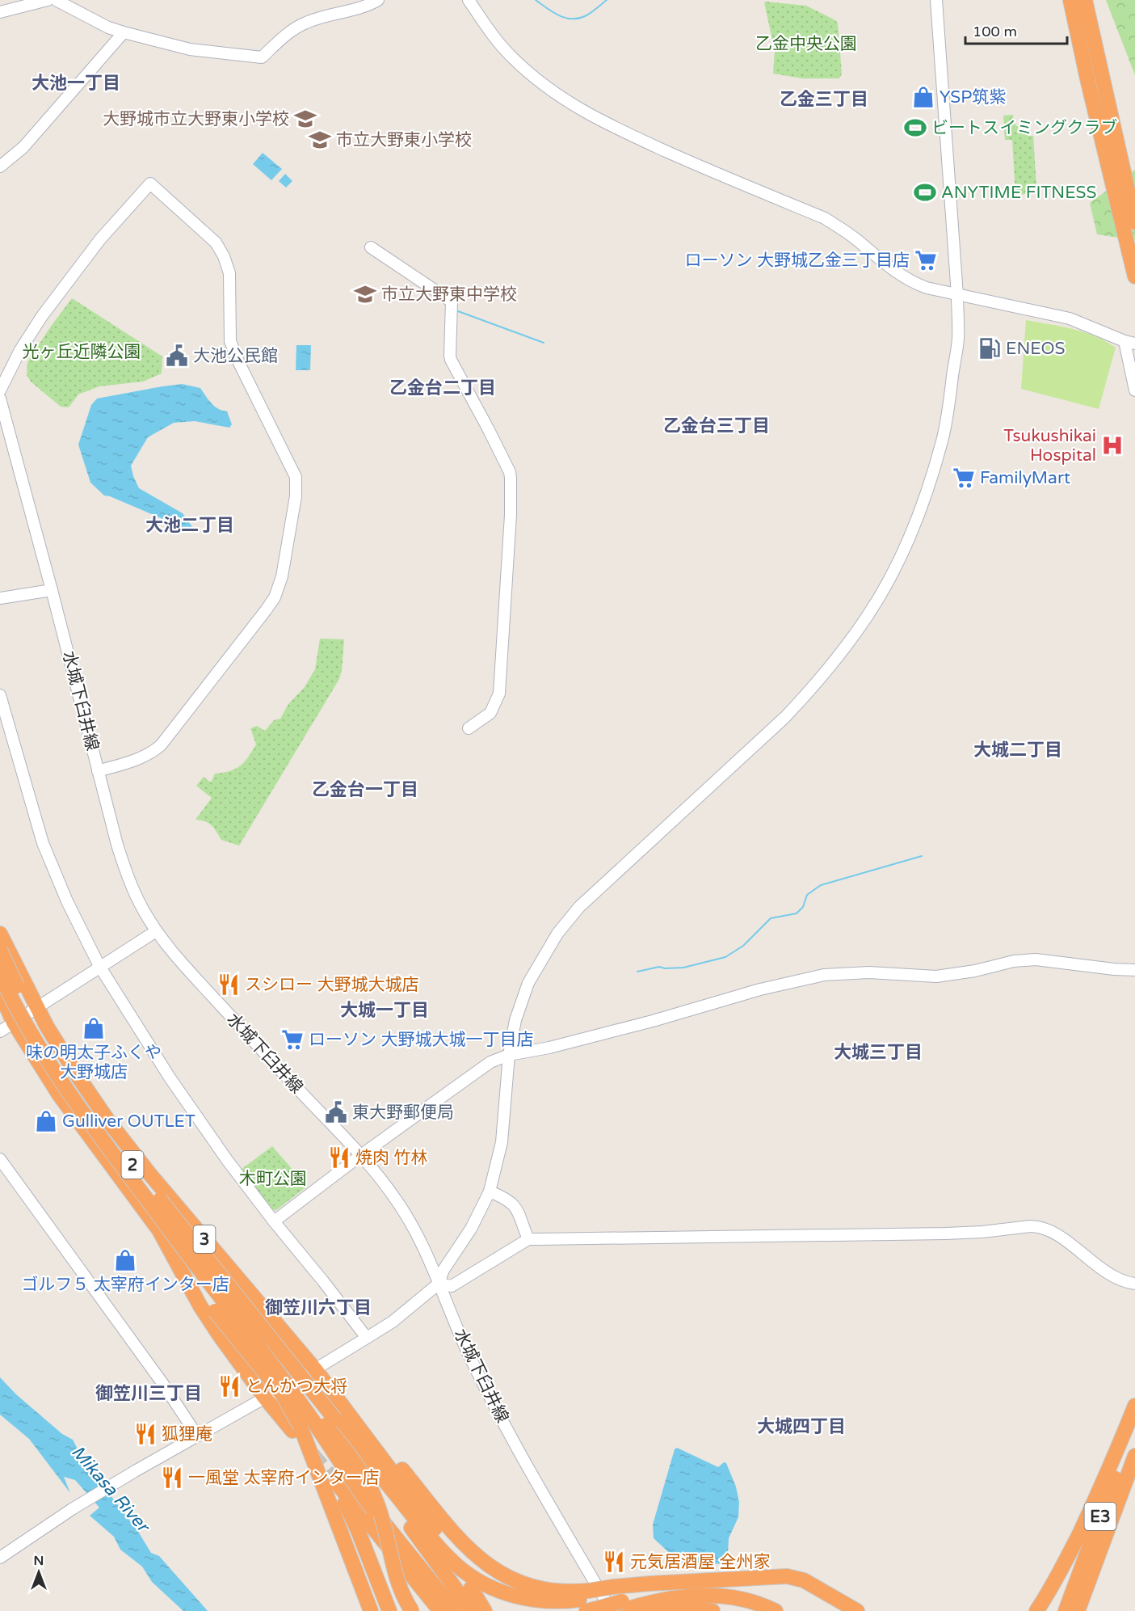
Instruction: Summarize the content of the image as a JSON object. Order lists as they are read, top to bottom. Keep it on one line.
{"streets":{"highway":["2","3","E3"],"street":["水城下臼井線"]},"crossings":[["2","3"]],"districts":["大池一丁目","乙金三丁目","乙金台二丁目","乙金台三丁目","大池二丁目","大城二丁目","乙金台一丁目","大城一丁目","大城三丁目","御笠川六丁目","御笠川三丁目","大城四丁目"],"water":["Mikasa River"],"parks":["乙金中央公園","光ヶ丘近隣公園","木町公園"],"places":{"shop":["YSP筑紫","味の明太子ふくや 大野城店","Gulliver OUTLET","ゴルフ５ 太宰府インター店"],"school or university":["大野城市立大野東小学校","市立大野東小学校","市立大野東中学校"],"sports":["ビートスイミングクラブ","ANYTIME FITNESS"],"supermarket":["ローソン 大野城乙金三丁目店","FamilyMart","ローソン 大野城大城一丁目店"],"fuel station":["ENEOS"],"public building":["大池公民館","東大野郵便局"],"hospital":["Tsukushikai Hospital"],"restaurant":["スシロー 大野城大城店","焼肉 竹林","とんかつ大将","狐狸庵","一風堂 太宰府インター店","元気居酒屋 全州家"]},"scale_bar":"100 m","north":"top"}
